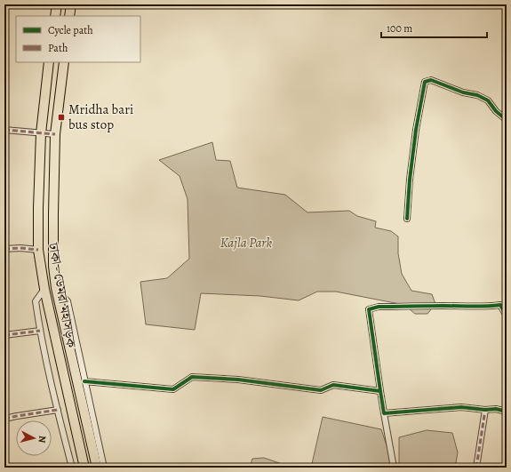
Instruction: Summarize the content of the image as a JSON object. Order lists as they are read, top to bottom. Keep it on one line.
{"streets":{"main road":["ঢাকা - ডেমরা মহাসড়ক"]},"parks":["Kajla Park"],"places":{"transit":["Mridha bari bus stop"]},"legend":["Cycle path","Path"],"scale_bar":"100 m","north":"right"}
